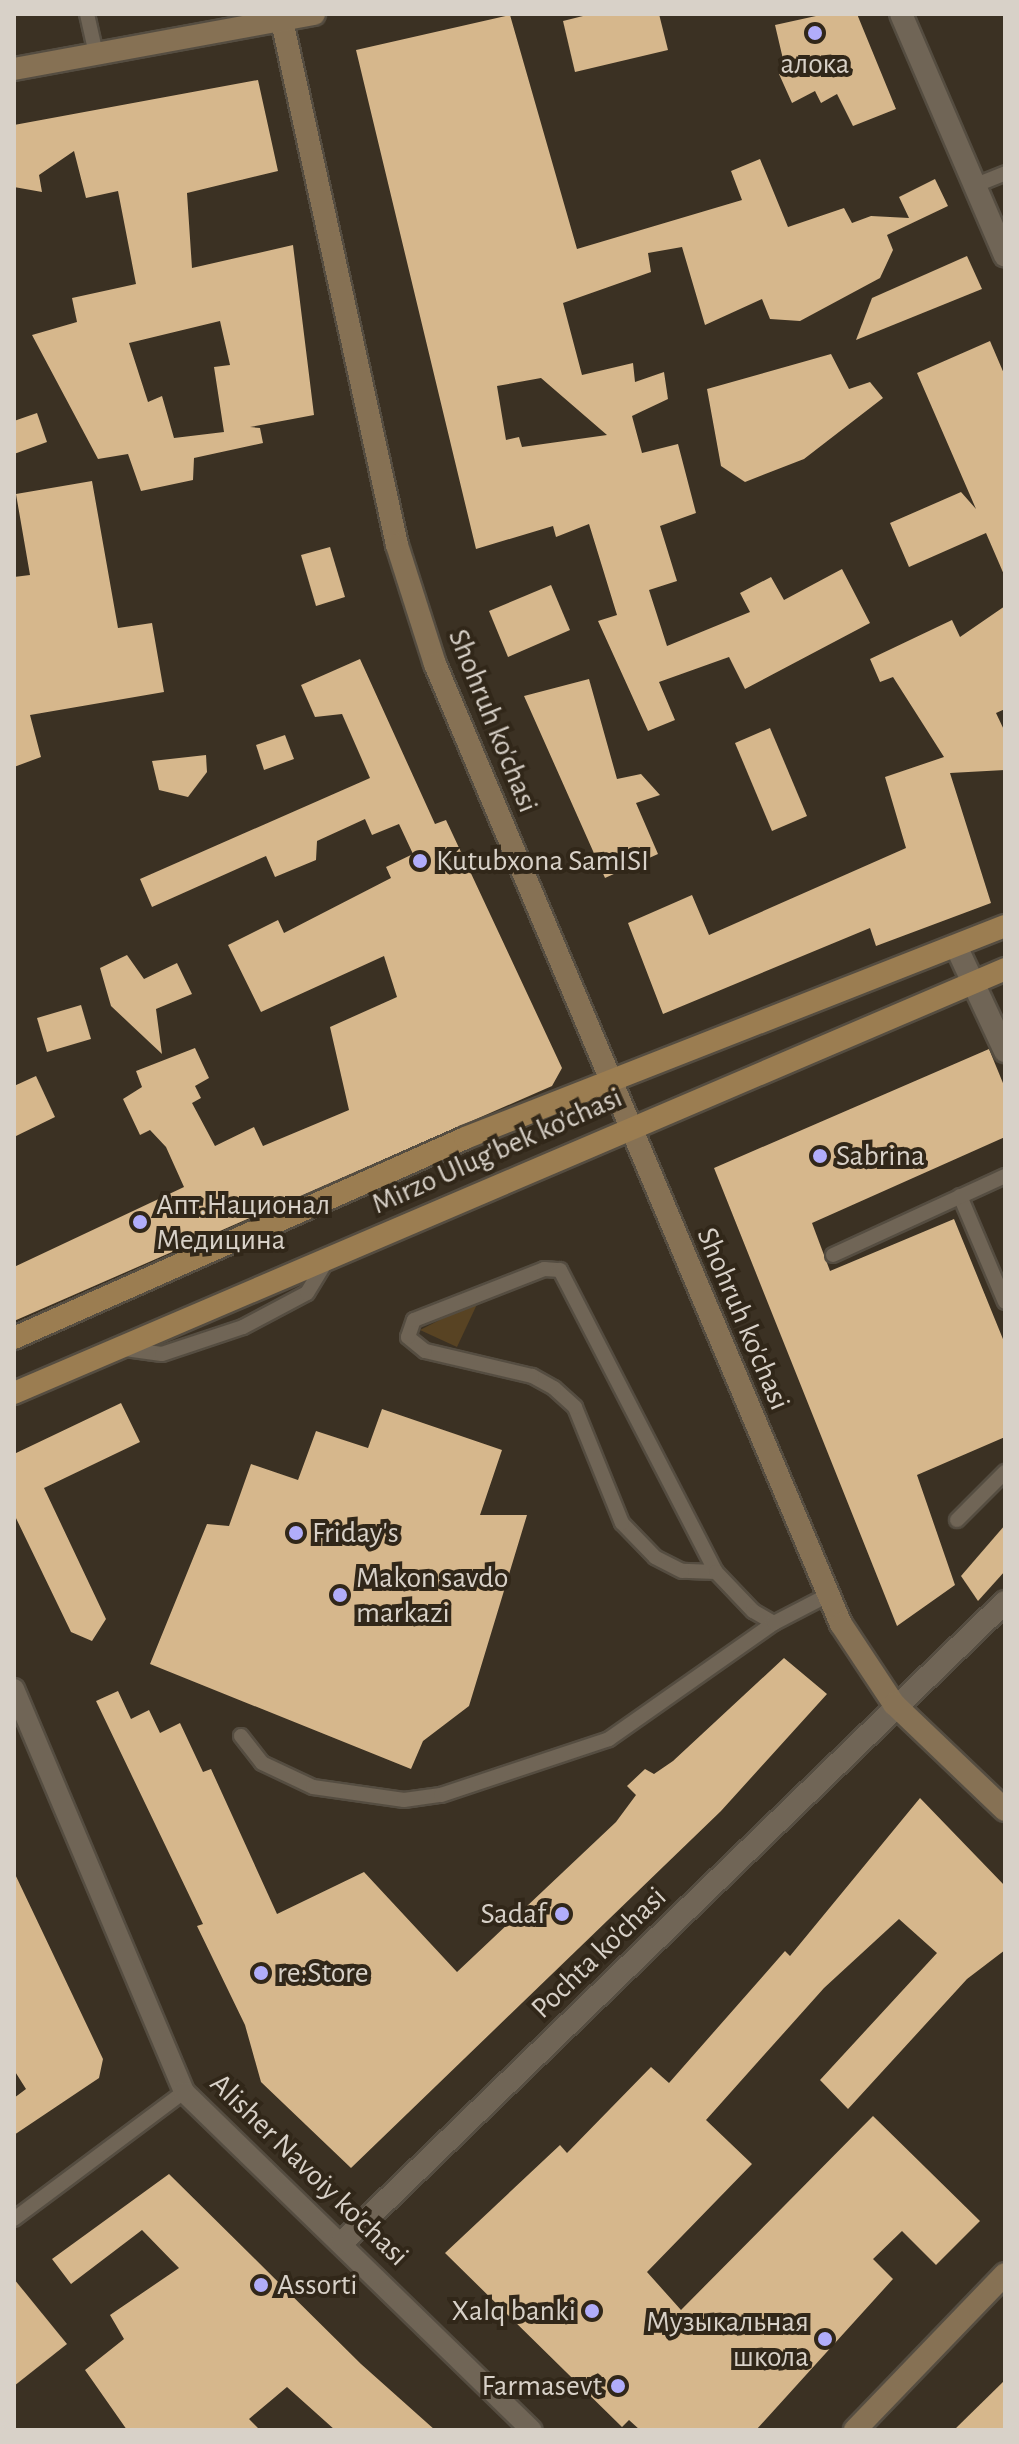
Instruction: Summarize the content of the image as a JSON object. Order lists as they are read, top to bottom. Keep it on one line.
{"streets":{"main road":["Shohruh ko'chasi","Mirzo Ulug'bek ko'chasi"],"street":["Pochta ko'chasi","Alisher Navoiy ko'chasi"]},"crossings":[["Shohruh ko'chasi","Mirzo Ulug'bek ko'chasi"],["Shohruh ko'chasi","Pochta ko'chasi"],["Pochta ko'chasi","Alisher Navoiy ko'chasi"]],"places":["алока","Kutubxona SamISI","Sabrina","Апт.Национал Медицина","Friday's","Makon savdo markazi","Sadaf","re:Store","Assorti","Xalq banki","Музыкальная школа","Farmasevt"]}
